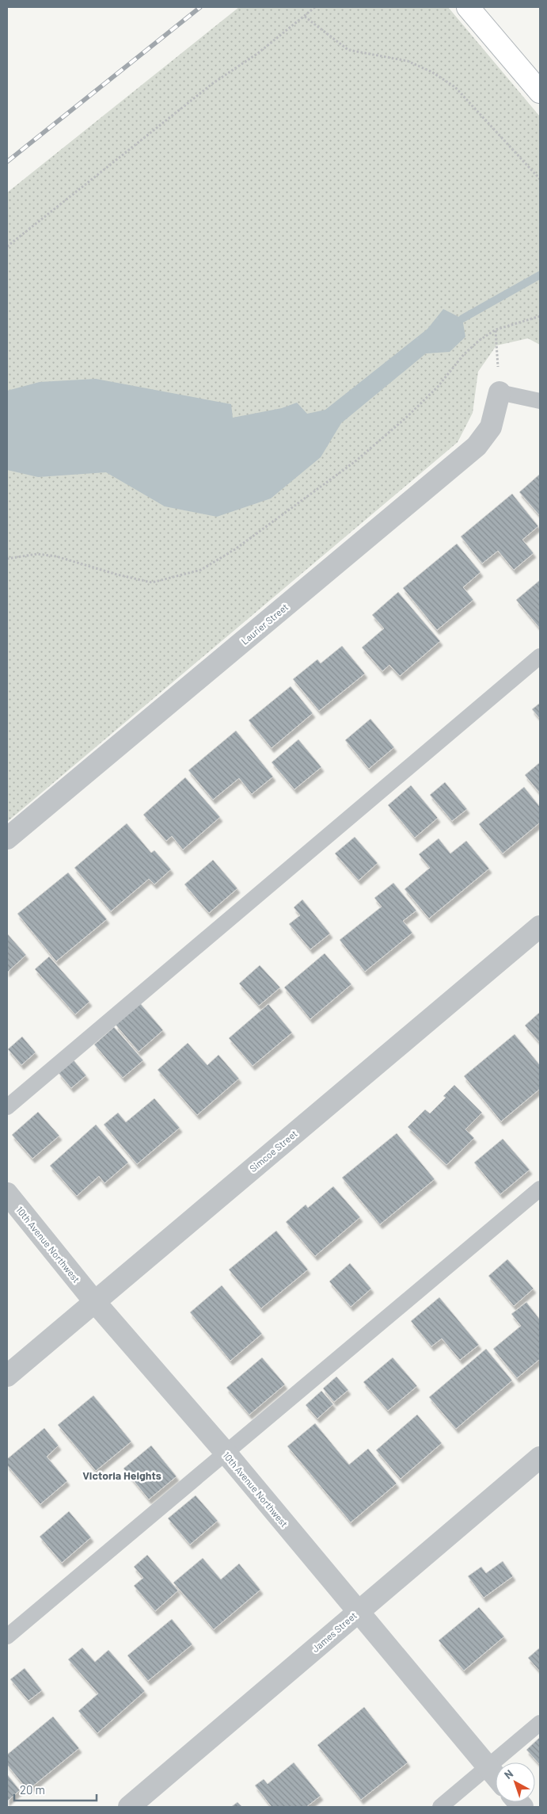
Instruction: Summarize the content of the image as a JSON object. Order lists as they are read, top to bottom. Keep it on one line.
{"streets":{"street":["Laurier Street","Simcoe Street","10th Avenue Northwest","James Street"]},"crossings":[["Simcoe Street","10th Avenue Northwest"],["10th Avenue Northwest","James Street"]],"districts":["Victoria Heights"],"scale_bar":"20 m","north":"top left"}
